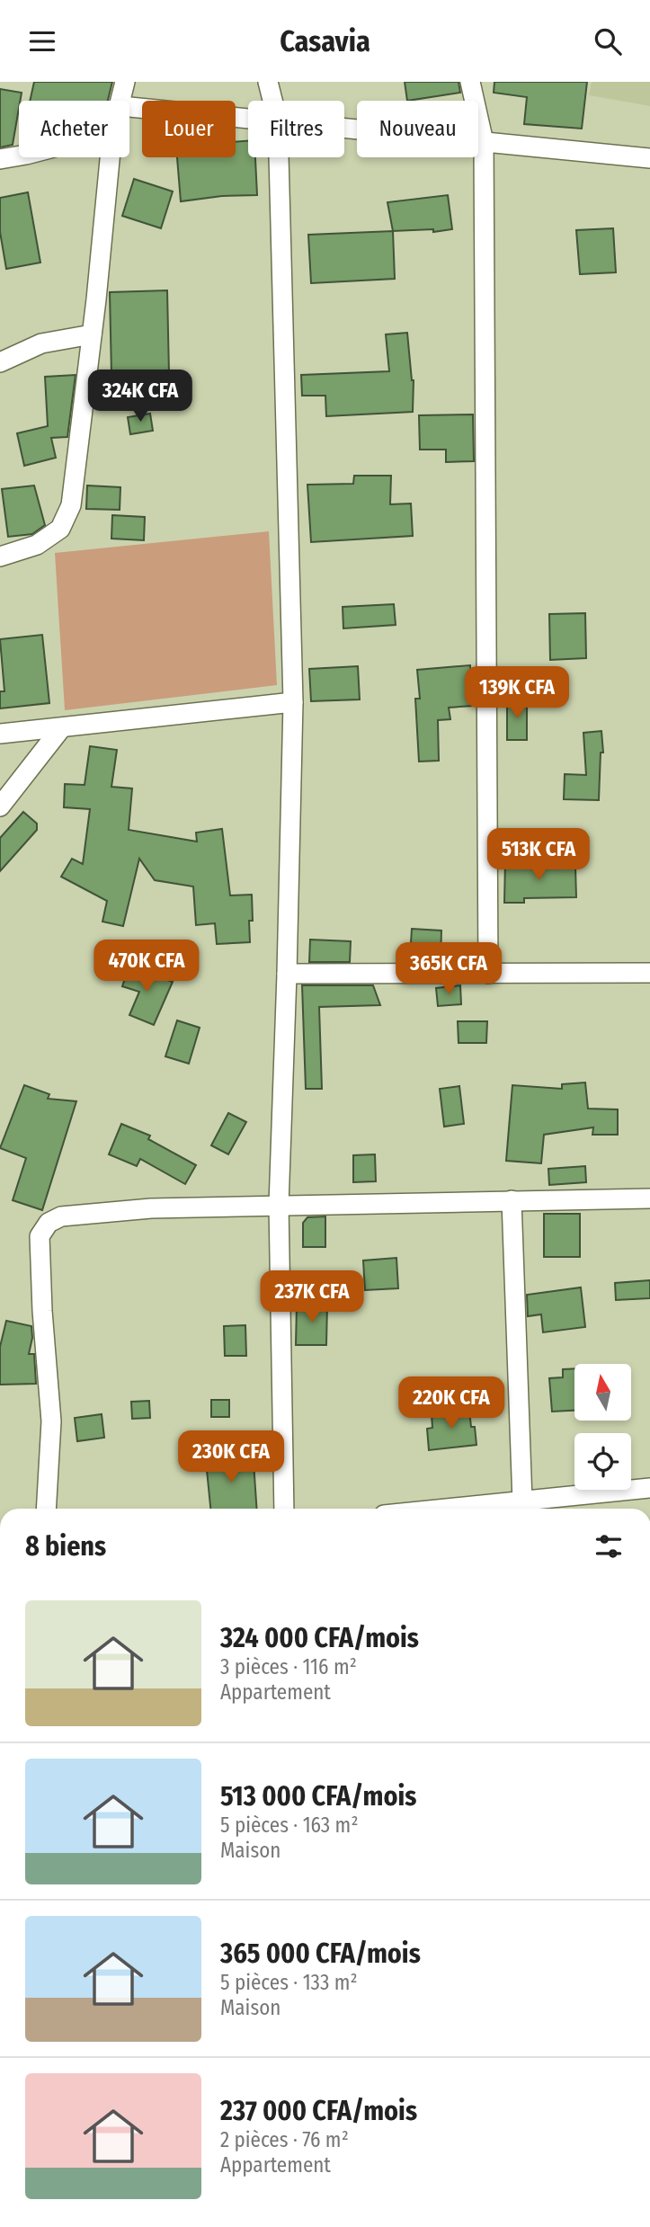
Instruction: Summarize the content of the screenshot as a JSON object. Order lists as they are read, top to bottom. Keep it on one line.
{"north":"top","page":{"header":"Casavia","chip":["Acheter","Louer","Filtres","Nouveau"],"price":["324K CFA","139K CFA","513K CFA","470K CFA","365K CFA","237K CFA","220K CFA","230K CFA"],"heading":"8 biens","list":[{"name":"324 000 CFA/mois","note":"3 pièces · 116 m² · Appartement"},{"name":"513 000 CFA/mois","note":"5 pièces · 163 m² · Maison"},{"name":"365 000 CFA/mois","note":"5 pièces · 133 m² · Maison"},{"name":"237 000 CFA/mois","note":"2 pièces · 76 m² · Appartement"}]}}
